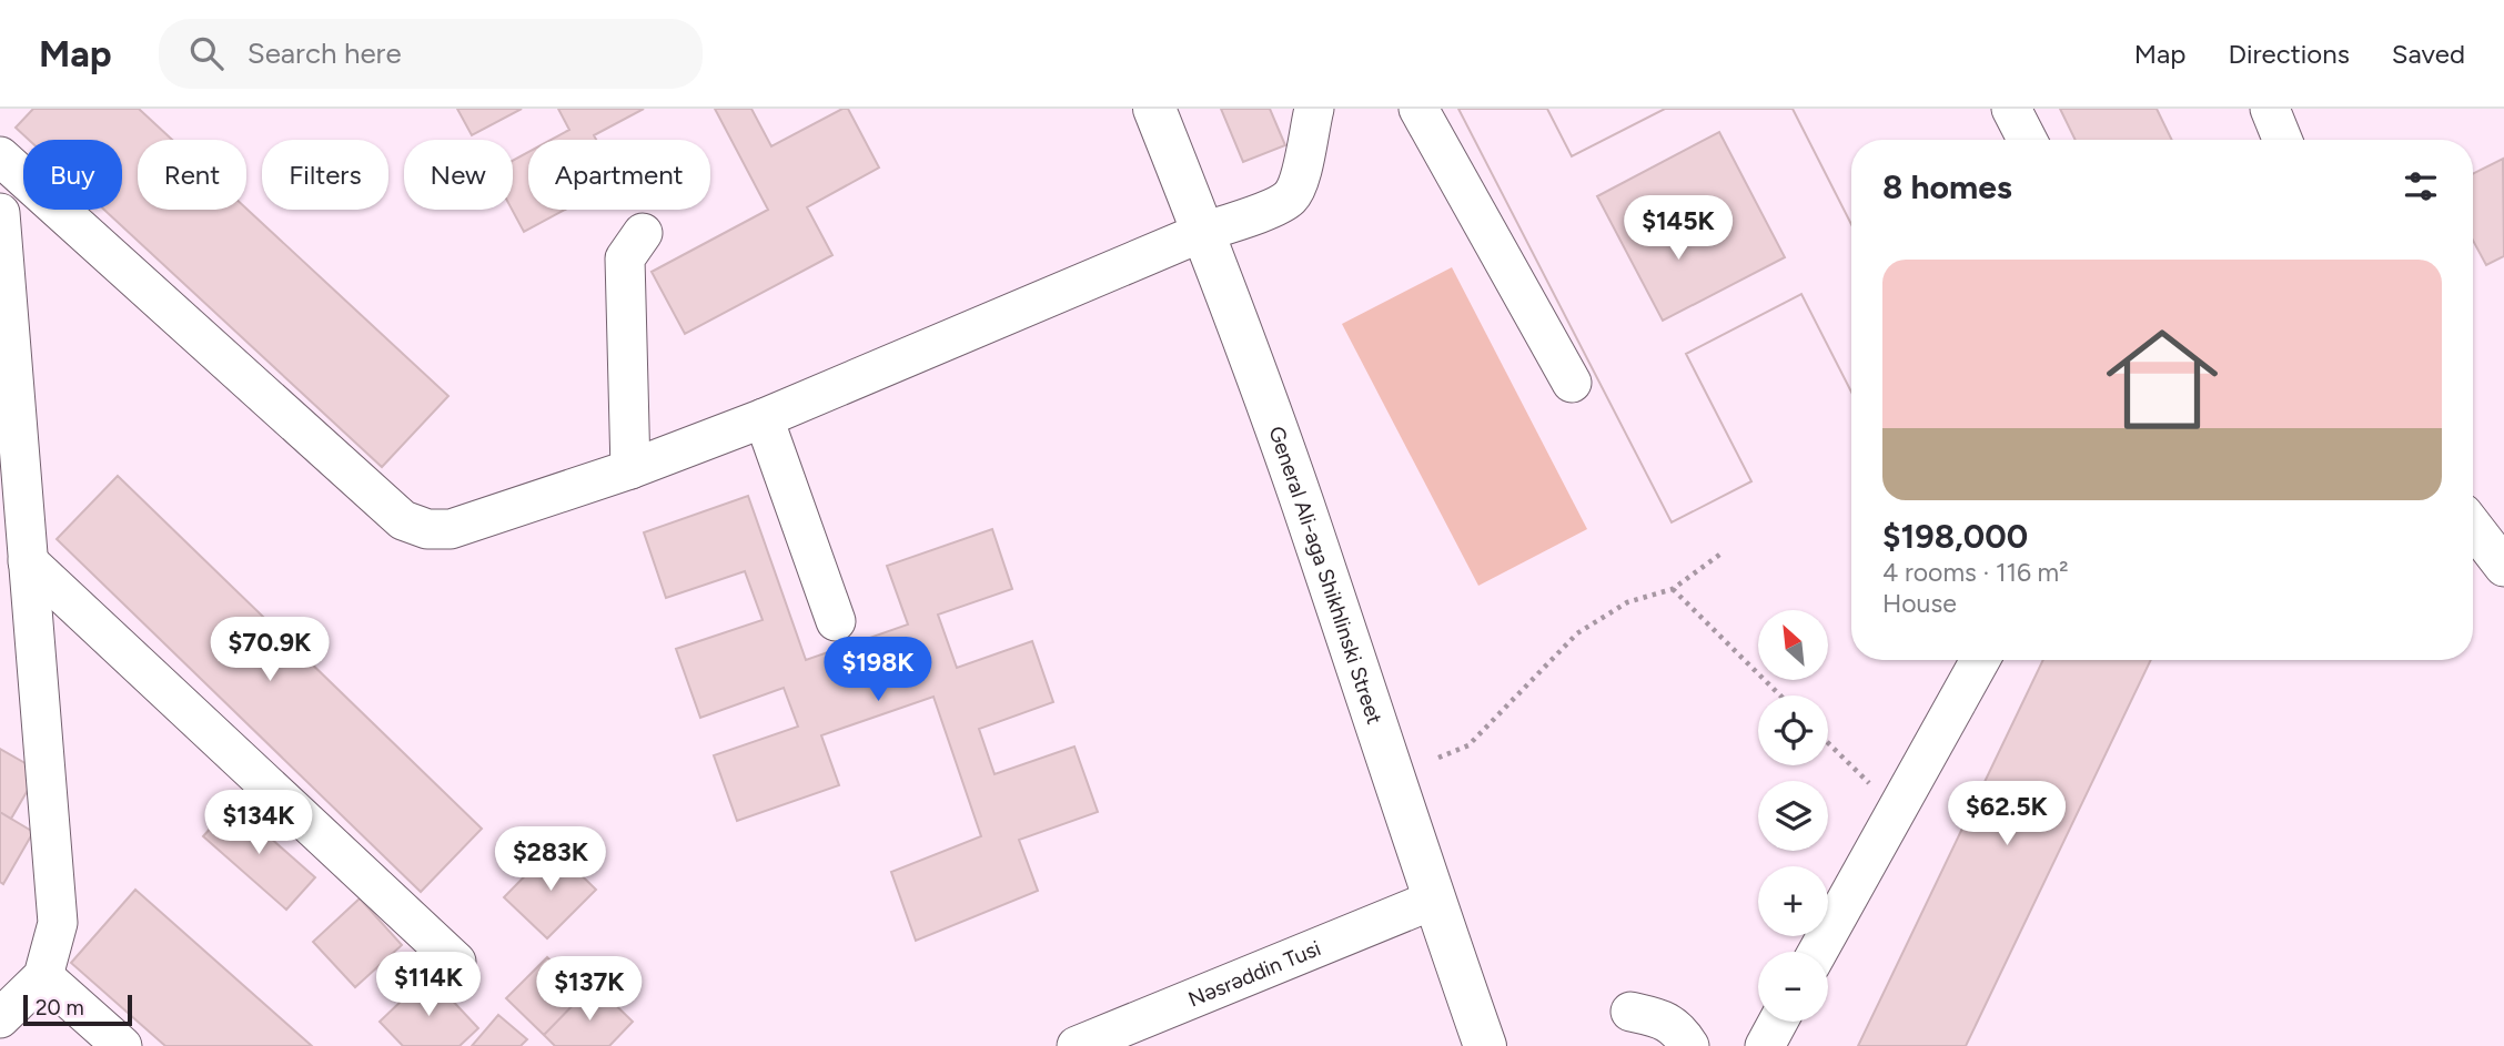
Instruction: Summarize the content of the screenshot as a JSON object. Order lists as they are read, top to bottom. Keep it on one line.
{"streets":{"main road":["General Ali-aga Shikhlinski Street"],"street":["Nəsrəddin Tusi"]},"crossings":[["General Ali-aga Shikhlinski Street","Nəsrəddin Tusi"]],"scale_bar":"20 m","north":"top left","page":{"header":"Map","search":"Search here","nav":["Map","Directions","Saved"],"chip":["Buy","Rent","Filters","New","Apartment"],"heading":"8 homes","price":["$145K","$70.9K","$198K","$62.5K","$134K","$283K","$114K","$137K"],"list":[{"name":"$198,000","note":"4 rooms · 116 m² · House"}],"map_buttons":["+","−"],"scale":"20 m"}}
